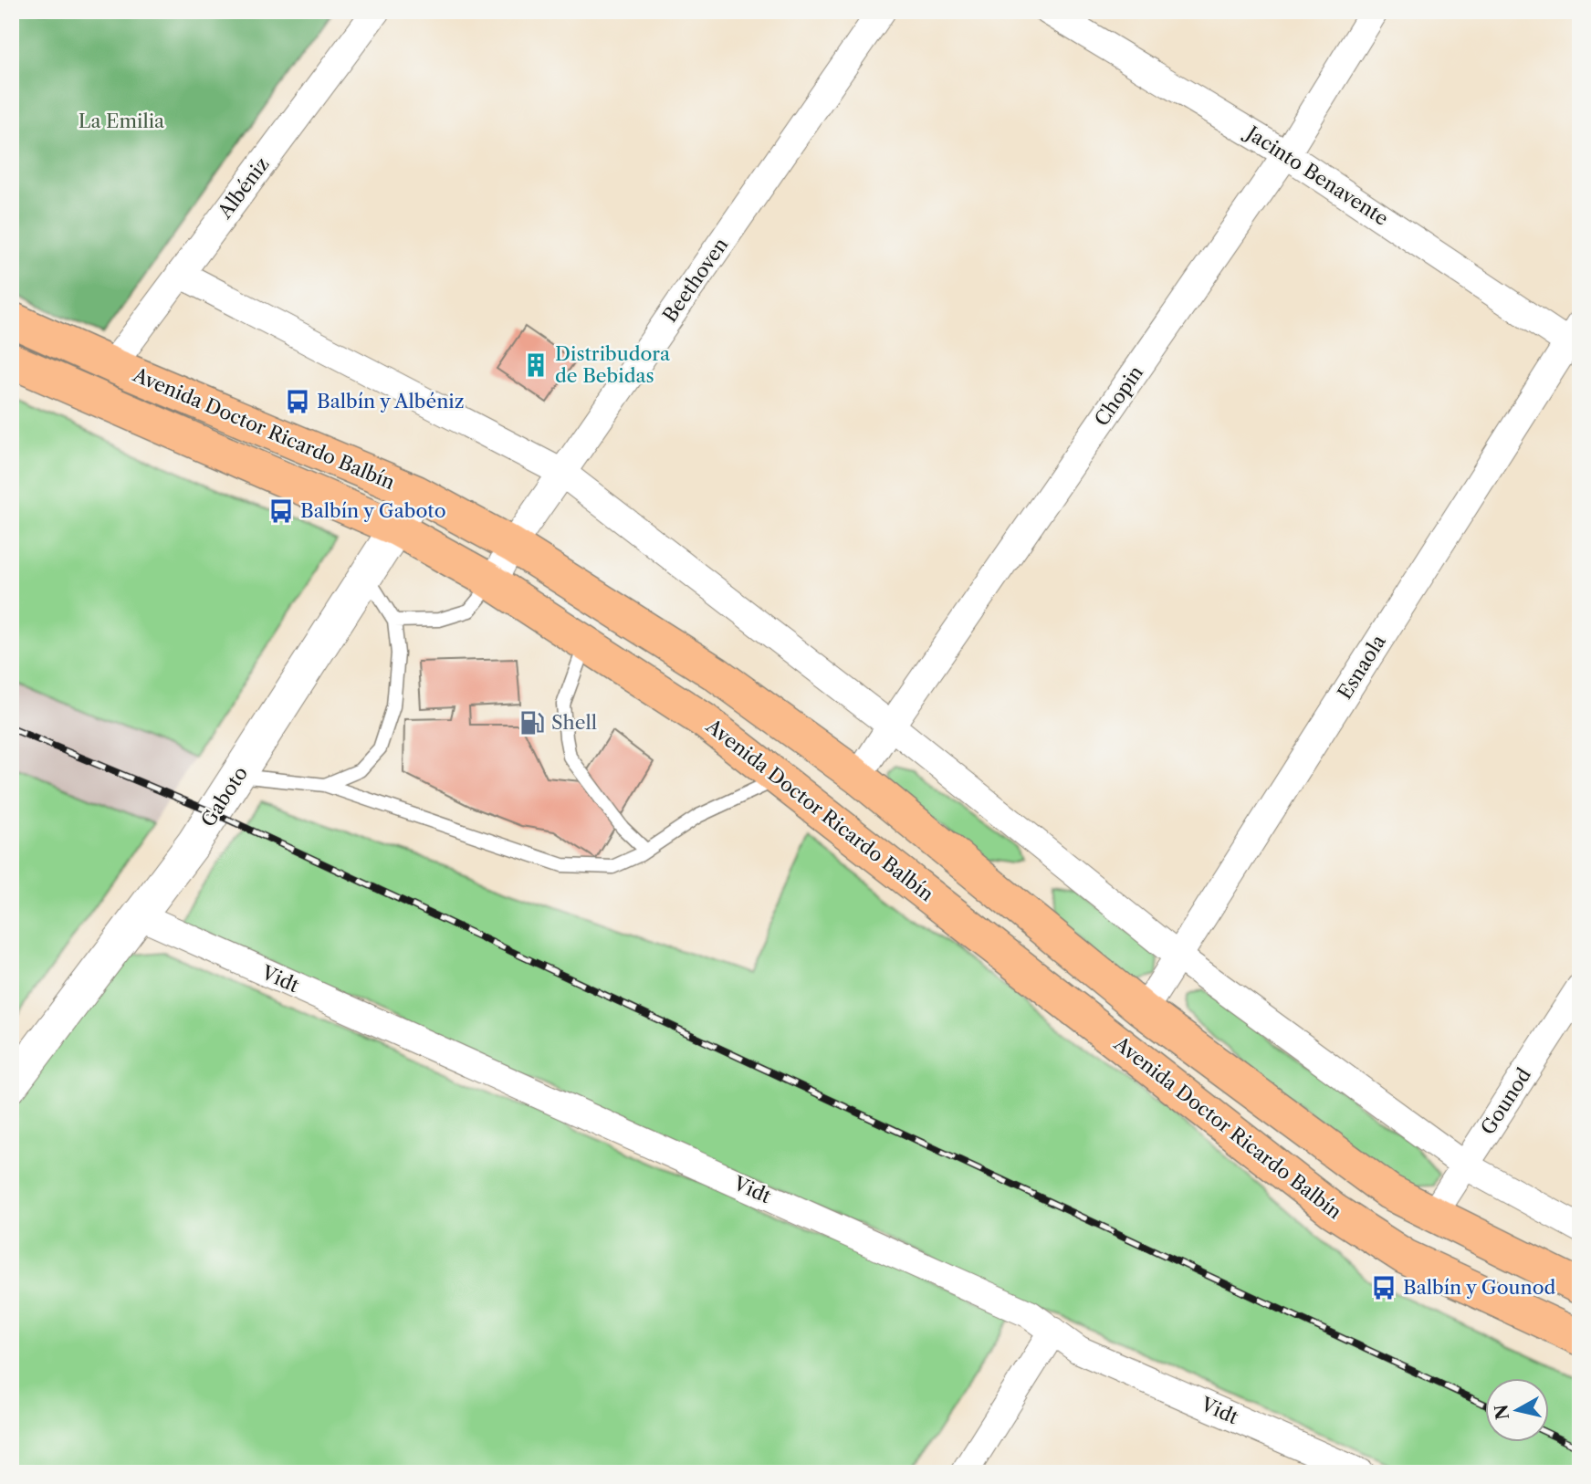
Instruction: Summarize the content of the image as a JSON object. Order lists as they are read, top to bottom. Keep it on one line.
{"streets":{"main road":["Avenida Doctor Ricardo Balbín"],"street":["Jacinto Benavente","Albéniz","Beethoven","Chopin","Esnaola","Gaboto","Vidt","Gounod"]},"crossings":[["Jacinto Benavente","Chopin"],["Jacinto Benavente","Esnaola"],["Albéniz","Avenida Doctor Ricardo Balbín"],["Beethoven","Avenida Doctor Ricardo Balbín"],["Chopin","Avenida Doctor Ricardo Balbín"],["Avenida Doctor Ricardo Balbín","Esnaola"],["Avenida Doctor Ricardo Balbín","Gaboto"],["Avenida Doctor Ricardo Balbín","Gounod"],["Gaboto","Vidt"]],"parks":["La Emilia"],"places":{"building":["Distribudora de Bebidas"],"bus stop":["Balbín y Albéniz","Balbín y Gaboto","Balbín y Gounod"],"fuel station":["Shell"]},"north":"left"}
